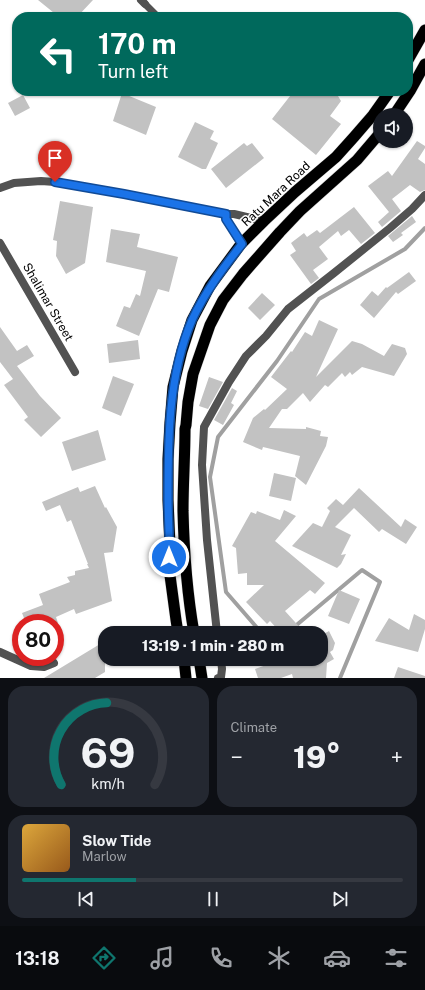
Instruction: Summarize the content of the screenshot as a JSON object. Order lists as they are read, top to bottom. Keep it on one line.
{"streets":{"highway":["Ratu Mara Road"],"street":["Shalimar Street"]},"page":{"turn":["170 m","Turn left"],"limit":"80","trip":"13:19 · 1 min · 280 m","tile":"Climate","heat":["−","19°","+"],"song":["Slow Tide","Marlow"],"tabs":"13:18","gauge":["69","km/h"]}}
